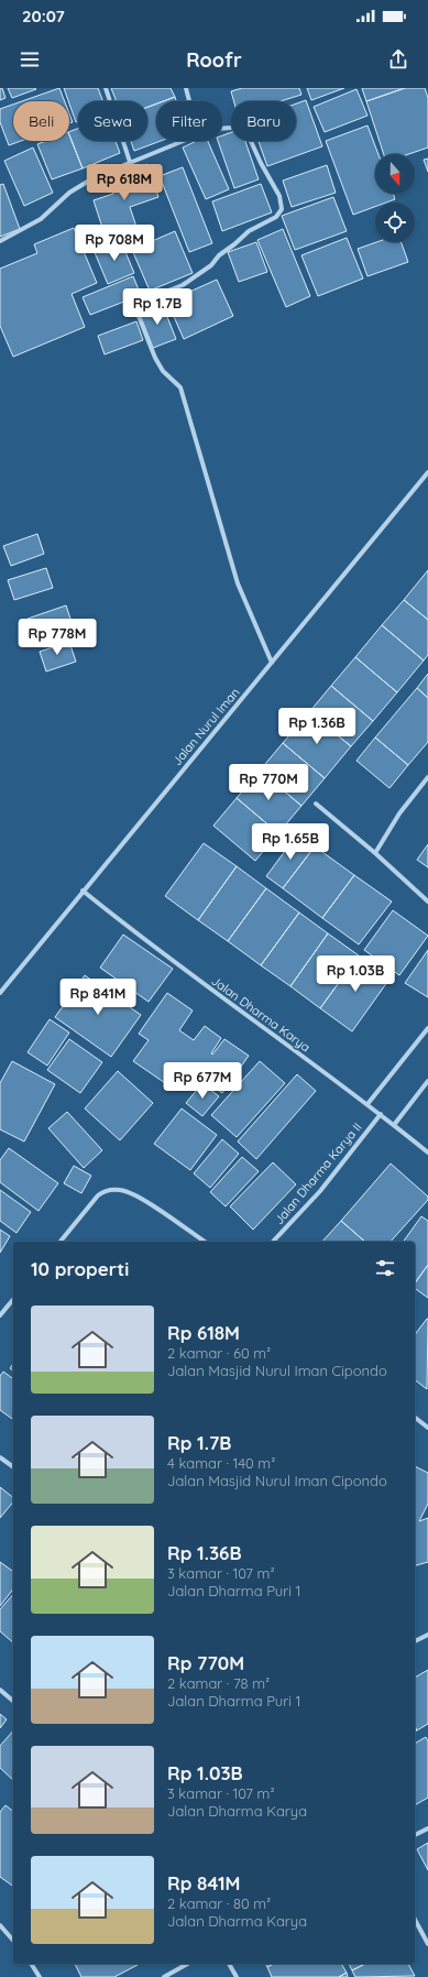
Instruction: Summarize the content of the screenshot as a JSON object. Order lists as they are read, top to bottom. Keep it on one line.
{"streets":{"street":["Jalan Nurul Iman","Jalan Dharma Karya","Jalan Dharma Karya II"]},"crossings":[["Jalan Nurul Iman","Jalan Dharma Karya"],["Jalan Dharma Karya","Jalan Dharma Karya II"]],"north":"bottom","page":{"status":"20:07","header":"Roofr","chip":["Beli","Sewa","Filter","Baru"],"price":["Rp 618M","Rp 708M","Rp 1.7B","Rp 778M","Rp 1.36B","Rp 770M","Rp 1.65B","Rp 1.03B","Rp 841M","Rp 677M"],"heading":"10 properti","list":[{"name":"Rp 618M","note":"2 kamar · 60 m² · Jalan Masjid Nurul Iman Cipondo"},{"name":"Rp 1.7B","note":"4 kamar · 140 m² · Jalan Masjid Nurul Iman Cipondo"},{"name":"Rp 1.36B","note":"3 kamar · 107 m² · Jalan Dharma Puri 1"},{"name":"Rp 770M","note":"2 kamar · 78 m² · Jalan Dharma Puri 1"},{"name":"Rp 1.03B","note":"3 kamar · 107 m² · Jalan Dharma Karya"},{"name":"Rp 841M","note":"2 kamar · 80 m² · Jalan Dharma Karya"}]}}
